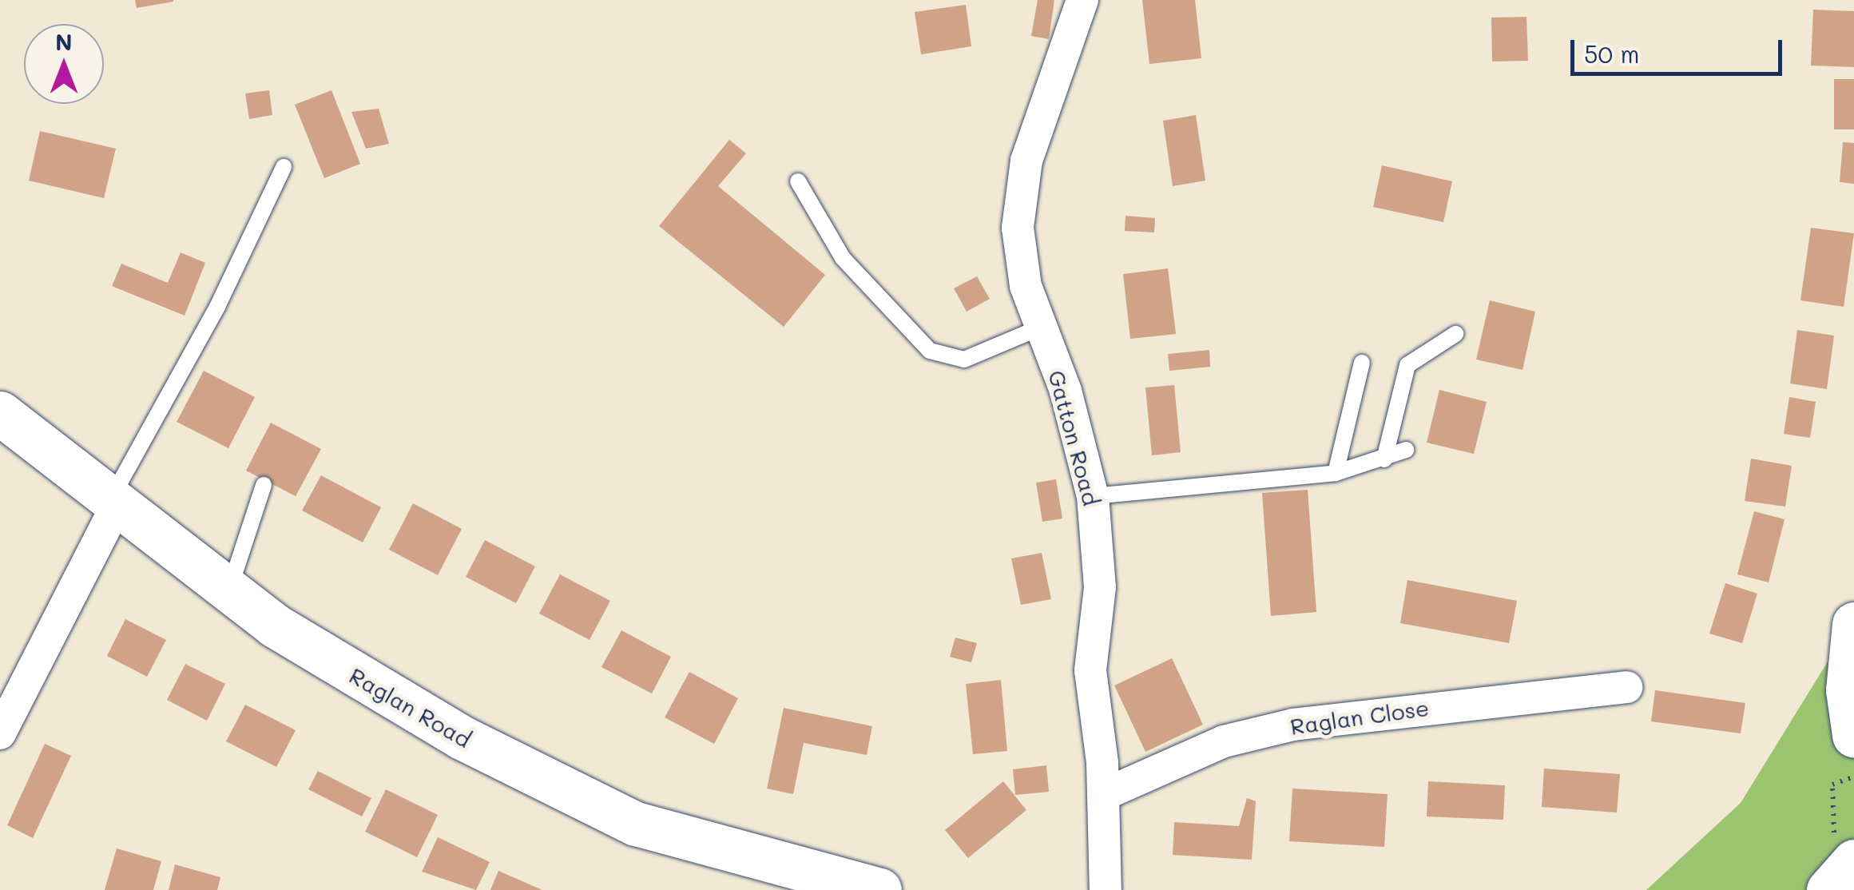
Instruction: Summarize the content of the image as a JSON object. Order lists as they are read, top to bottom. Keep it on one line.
{"streets":{"street":["Gatton Road","Raglan Road","Raglan Close"]},"crossings":[["Gatton Road","Raglan Close"]],"scale_bar":"50 m","north":"top"}
